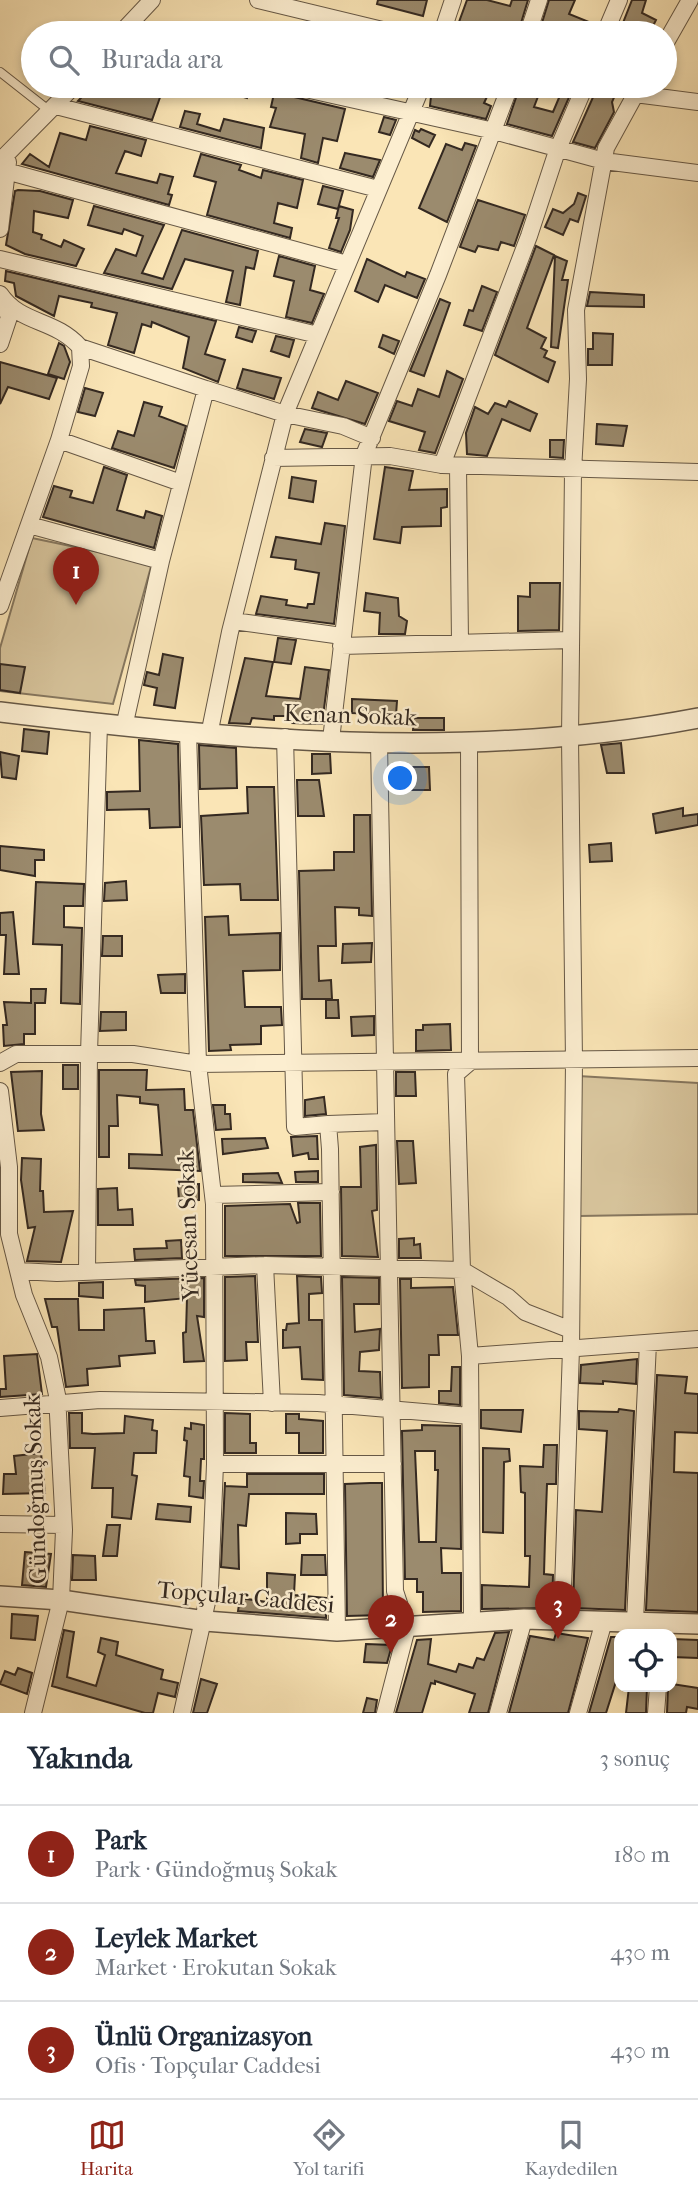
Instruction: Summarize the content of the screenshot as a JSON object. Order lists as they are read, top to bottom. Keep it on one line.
{"streets":{"street":["Kenan Sokak","Yücesan Sokak","Gündoğmuş Sokak","Topçular Caddesi"]},"crossings":[["Kenan Sokak","Yücesan Sokak"],["Yücesan Sokak","Topçular Caddesi"],["Gündoğmuş Sokak","Topçular Caddesi"]],"page":{"search":"Burada ara","pins":["1","3","2"],"heading":["Yakında","3 sonuç"],"list":[{"mark":"1","name":"Park","note":"Park · Gündoğmuş Sokak","value":"180 m"},{"mark":"2","name":"Leylek Market","note":"Market · Erokutan Sokak","value":"430 m"},{"mark":"3","name":"Ünlü Organizasyon","note":"Ofis · Topçular Caddesi","value":"430 m"}],"nav":["Harita","Yol tarifi","Kaydedilen"]}}
